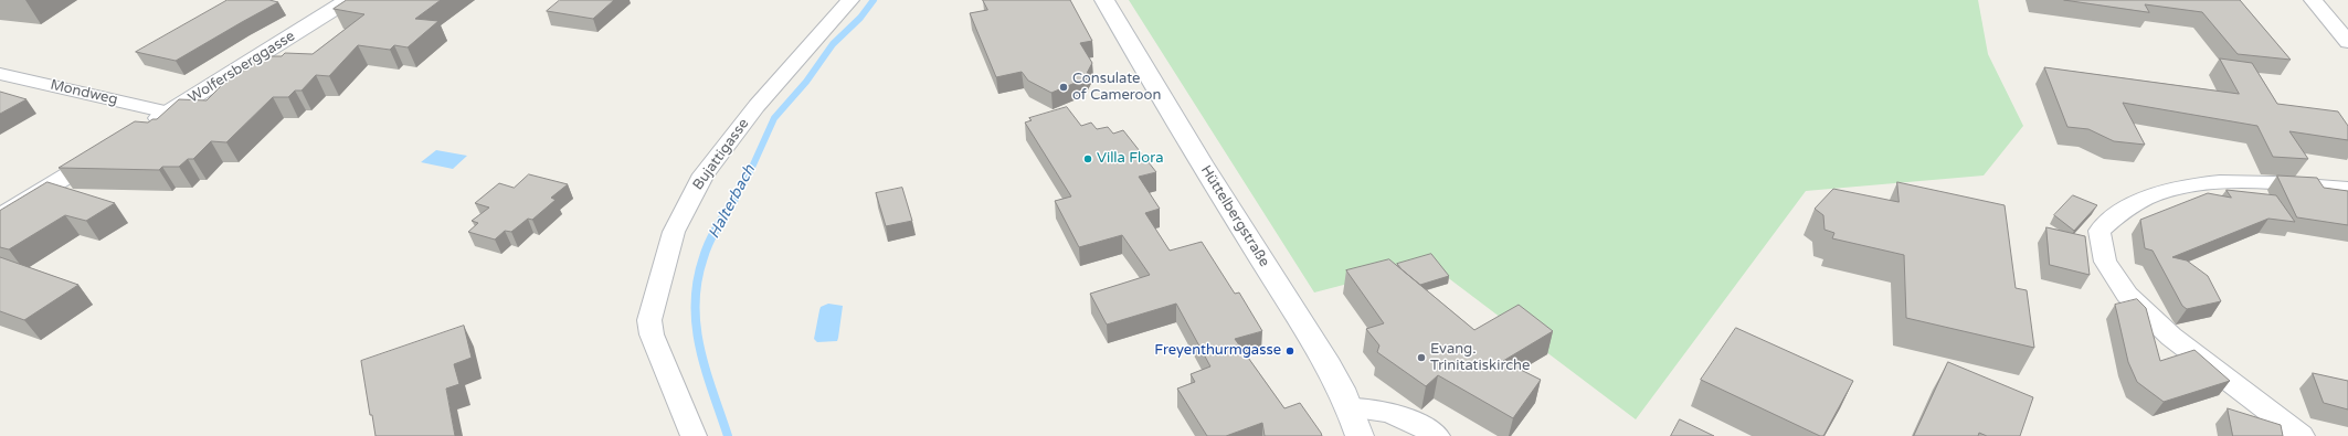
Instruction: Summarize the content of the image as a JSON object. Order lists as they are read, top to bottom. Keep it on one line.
{"streets":{"main road":["Wolfersberggasse","Hüttelbergstraße"],"street":["Mondweg","Bujattigasse"]},"crossings":[["Wolfersberggasse","Mondweg"]],"water":["Halterbach"],"places":["Consulate of Cameroon","Villa Flora","Freyenthurmgasse","Evang. Trinitatiskirche"]}
